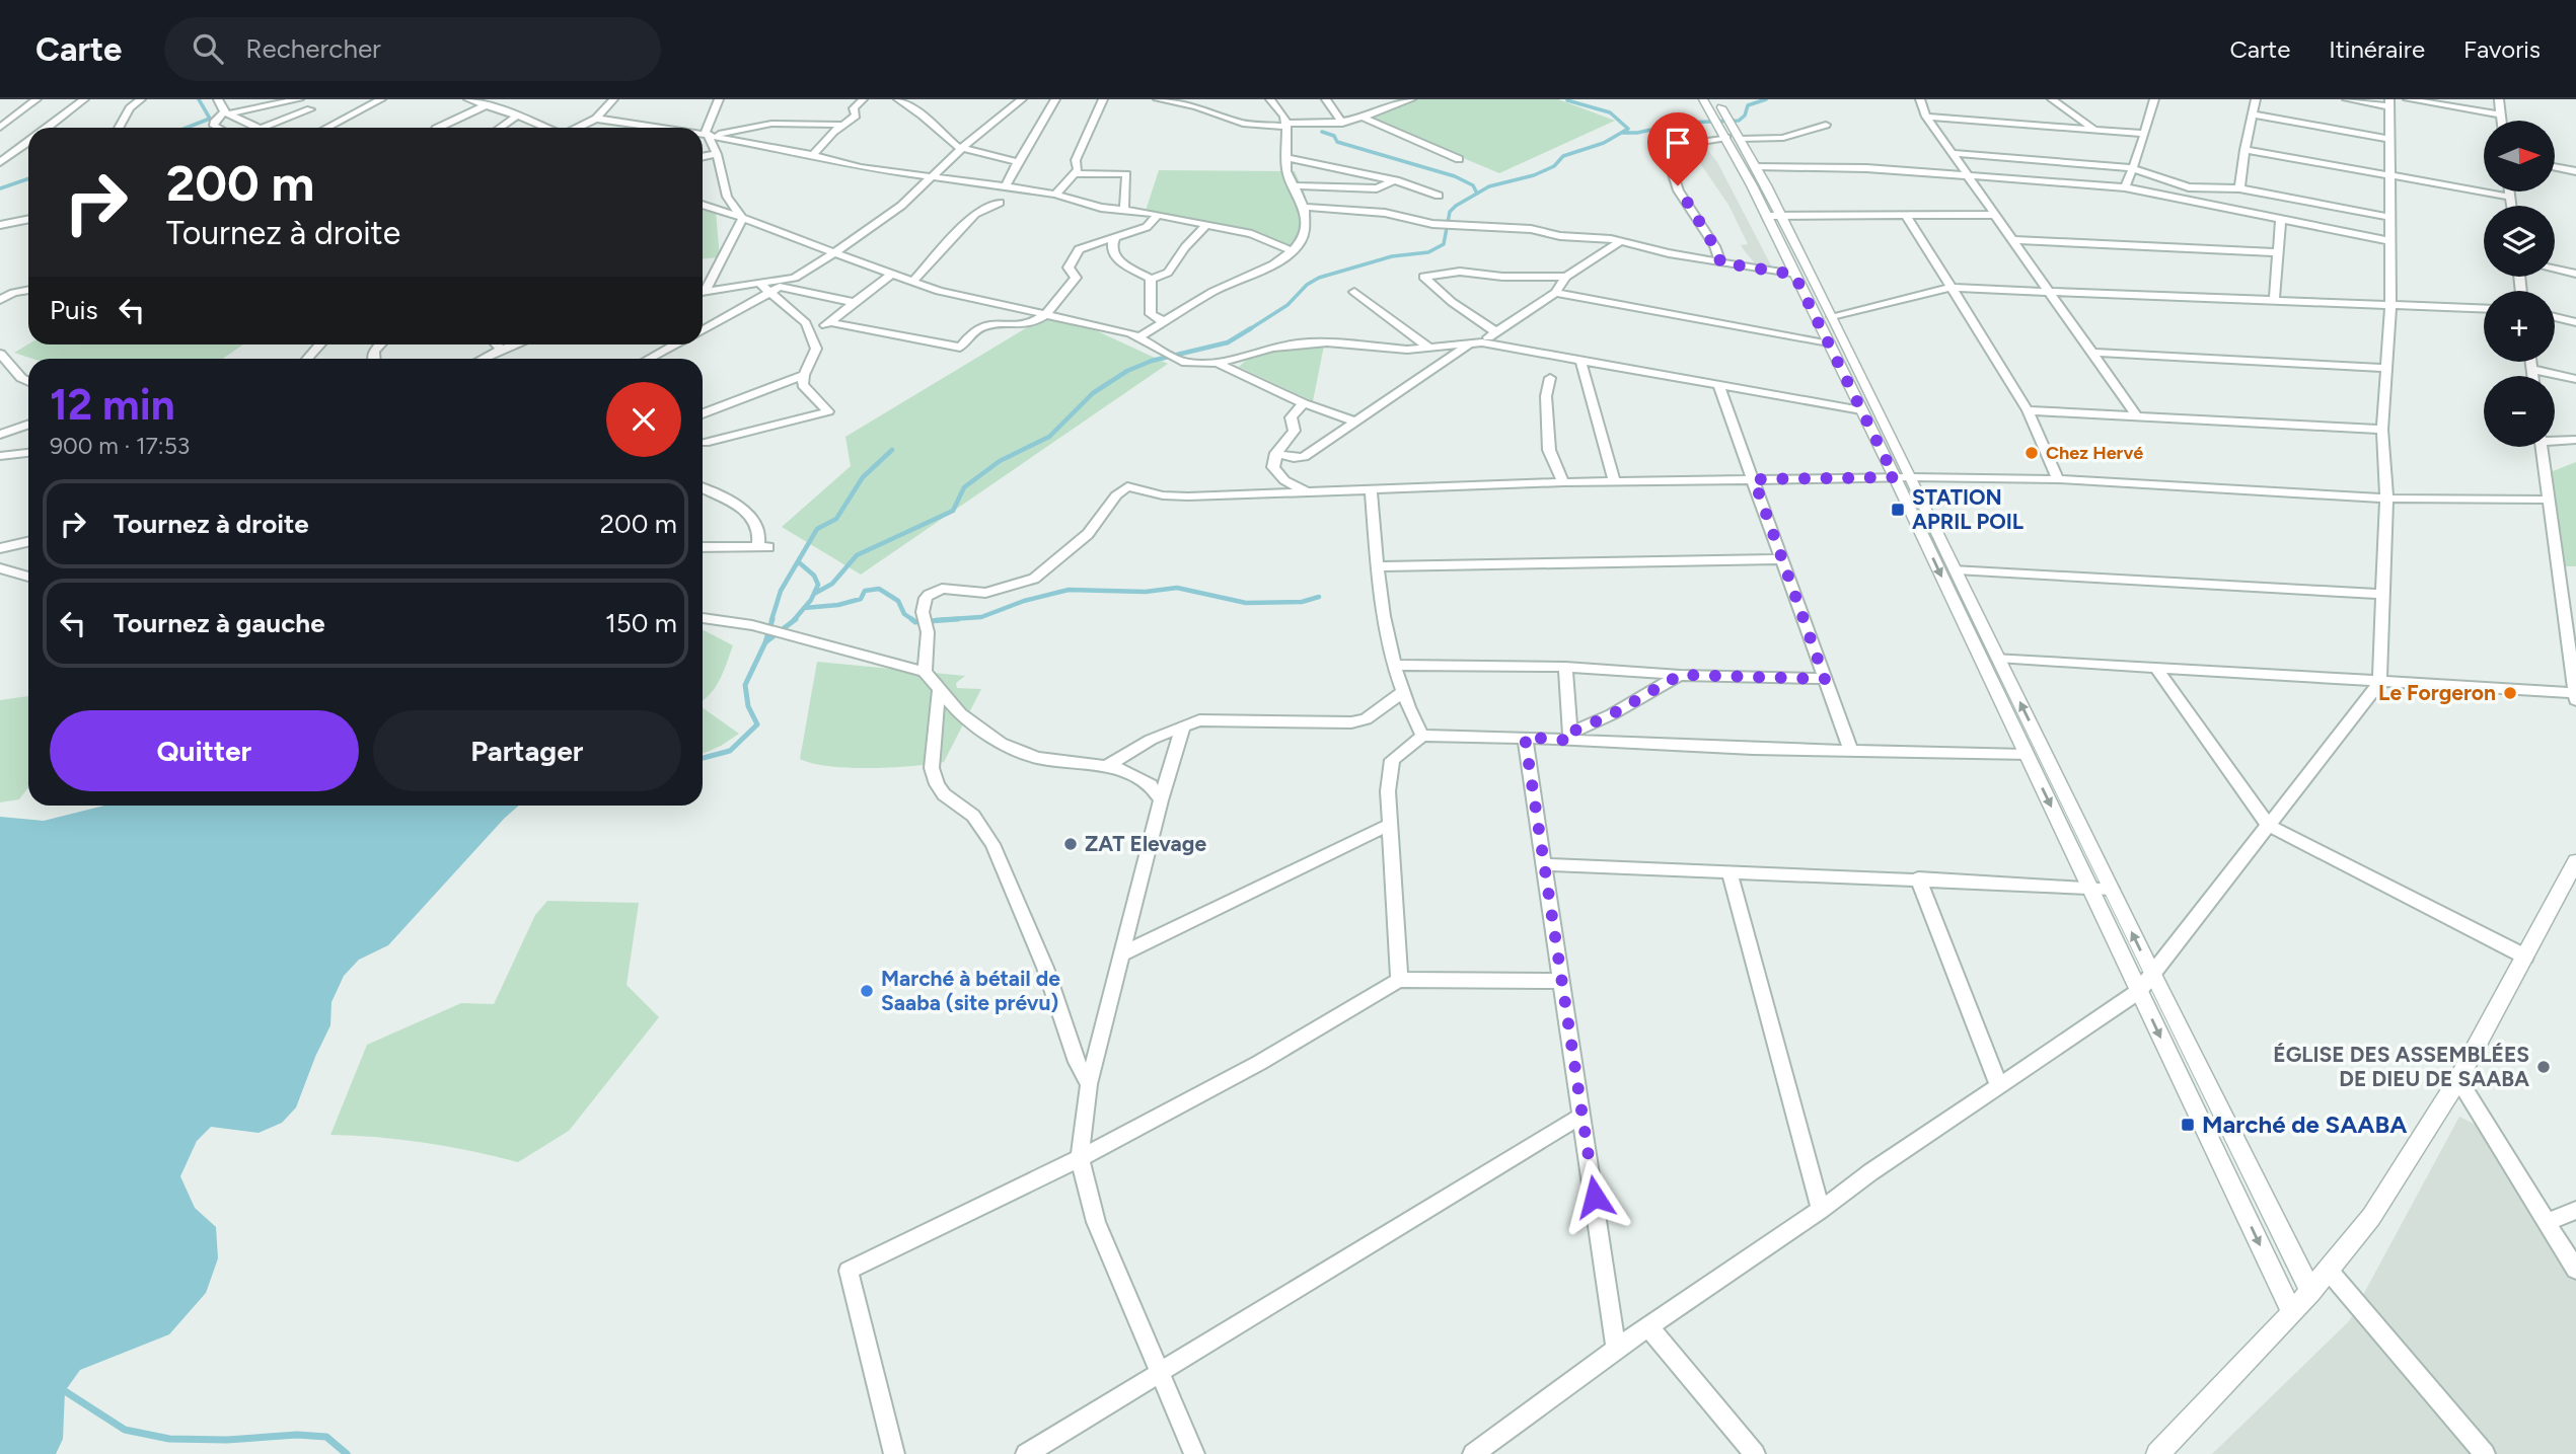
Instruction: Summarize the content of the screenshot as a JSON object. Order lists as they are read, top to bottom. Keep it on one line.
{"places":{"other":["Chez Hervé","Le Forgeron","ZAT Elevage","Marché à bétail de Saaba (site prévu)","ÉGLISE DES ASSEMBLÉES DE DIEU DE SAABA"],"transit":["STATION APRIL POIL","Marché de SAABA"]},"north":"right","page":{"header":"Carte","search":"Rechercher","nav":["Carte","Itinéraire","Favoris"],"map_buttons":["+","−"],"turn":["200 m","Tournez à droite"],"then":"Puis","heading":["12 min","900 m · 17:53"],"list":[{"name":"Tournez à droite","value":"200 m"},{"name":"Tournez à gauche","value":"150 m"}],"buttons":["Quitter","Partager"]}}
